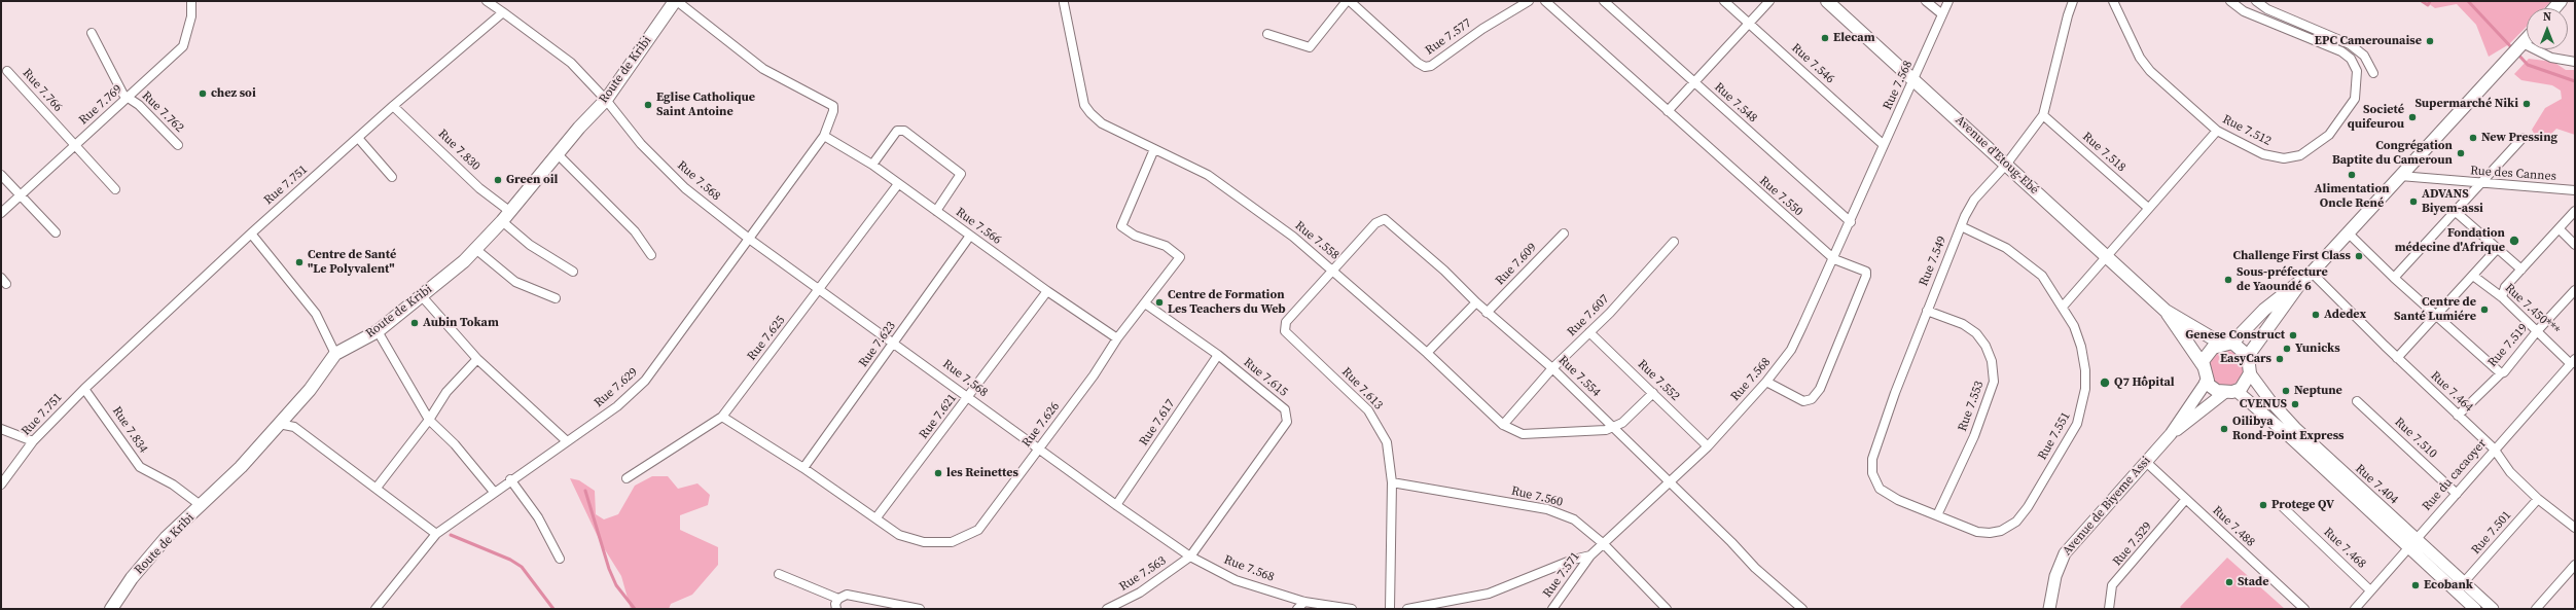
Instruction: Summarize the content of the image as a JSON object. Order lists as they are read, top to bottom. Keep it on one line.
{"streets":{"main road":["Route de Kribi","Avenue d'Etoug-Ebé","Rue 7.404","Avenue de Biyeme Assi"],"street":["Rue 7.577","Rue 7.546","Rue 7.568","Rue 7.766","Rue 7.548","Rue 7.769","Rue 7.762","Rue 7.512","Rue 7.830","Rue 7.518","Rue des Cannes","Rue 7.751","Rue 7.550","Rue 7.566","Rue 7.558","Rue 7.549","Rue 7.609","Rue 7.450***","Rue 7.607","Rue 7.625","Rue 7.623","Rue 7.519","Rue 7.554","Rue 7.615","Rue 7.552","Rue 7.629","Rue 7.613","Rue 7.464","Rue 7.553","Rue 7.621","Rue 7.617","Rue 7.626","Rue 7.834","Rue 7.551","Rue 7.510","Rue du cacaoyer","Rue 7.560","Rue 7.488","Rue 7.501","Rue 7.529","Rue 7.468","Rue 7.563","Rue 7.571"]},"crossings":[["Rue 7.546","Rue 7.568"],["Route de Kribi","Rue 7.568"],["Route de Kribi","Rue 7.830"],["Route de Kribi","Rue 7.629"],["Route de Kribi","Rue 7.834"],["Rue 7.568","Rue 7.548"],["Rue 7.568","Avenue d'Etoug-Ebé"],["Rue 7.568","Rue 7.550"],["Rue 7.568","Rue 7.625"],["Rue 7.568","Rue 7.623"],["Rue 7.568","Rue 7.554"],["Rue 7.568","Rue 7.615"],["Rue 7.568","Rue 7.552"],["Rue 7.568","Rue 7.629"],["Rue 7.568","Rue 7.621"],["Rue 7.568","Rue 7.617"],["Rue 7.568","Rue 7.626"],["Rue 7.568","Rue 7.560"],["Rue 7.568","Rue 7.563"],["Rue 7.568","Rue 7.571"],["Rue 7.766","Rue 7.769"],["Rue 7.769","Rue 7.762"],["Rue 7.830","Rue 7.751"],["Rue 7.518","Rue 7.549"],["Avenue d'Etoug-Ebé","Rue 7.549"],["Rue 7.751","Rue 7.834"],["Rue 7.566","Rue 7.625"],["Rue 7.566","Rue 7.623"],["Rue 7.566","Rue 7.629"],["Rue 7.566","Rue 7.621"],["Rue 7.566","Rue 7.626"],["Rue 7.558","Rue 7.607"],["Rue 7.558","Rue 7.554"],["Rue 7.558","Rue 7.613"],["Rue 7.558","Rue 7.626"],["Rue 7.549","Rue 7.553"],["Rue 7.549","Rue 7.551"],["Rue 7.609","Rue 7.554"],["Rue 7.450***","Rue 7.519"],["Rue 7.450***","Rue du cacaoyer"],["Rue 7.607","Rue 7.554"],["Rue 7.607","Rue 7.552"],["Rue 7.625","Rue 7.626"],["Rue 7.623","Rue 7.626"],["Rue 7.519","Rue 7.464"],["Rue 7.554","Rue 7.613"],["Rue 7.615","Rue 7.617"],["Rue 7.615","Rue 7.626"],["Rue 7.615","Rue 7.563"],["Rue 7.613","Rue 7.560"],["Rue 7.464","Rue du cacaoyer"],["Rue 7.464","Rue 7.501"],["Rue 7.553","Rue 7.551"],["Rue 7.621","Rue 7.626"],["Rue 7.510","Rue du cacaoyer"],["Rue du cacaoyer","Rue 7.404"],["Rue du cacaoyer","Rue 7.468"],["Rue 7.404","Avenue de Biyeme Assi"],["Rue 7.404","Rue 7.501"],["Avenue de Biyeme Assi","Rue 7.488"],["Rue 7.488","Rue 7.529"]],"places":["Elecam","EPC Camerounaise","chez soi","Supermarché Niki","Eglise Catholique Saint Antoine","Societé quifeurou","New Pressing","Congrégation Baptite du Cameroun","Alimentation Oncle René","Green oil","ADVANS Biyem-assi","Fondation médecine d'Afrique","Challenge First Class","Centre de Santé \"Le Polyvalent\"","Sous-préfecture de Yaoundé 6","Centre de Formation Les Teachers du Web","Centre de Santé Lumiére","Adedex","Aubin Tokam","Genese Construct","Yunicks","EasyCars","Q7 Hôpital","Neptune","CVENUS","Oilibya Rond-Point Express","les Reinettes","Protege QV","Stade","Ecobank"],"north":"top"}
